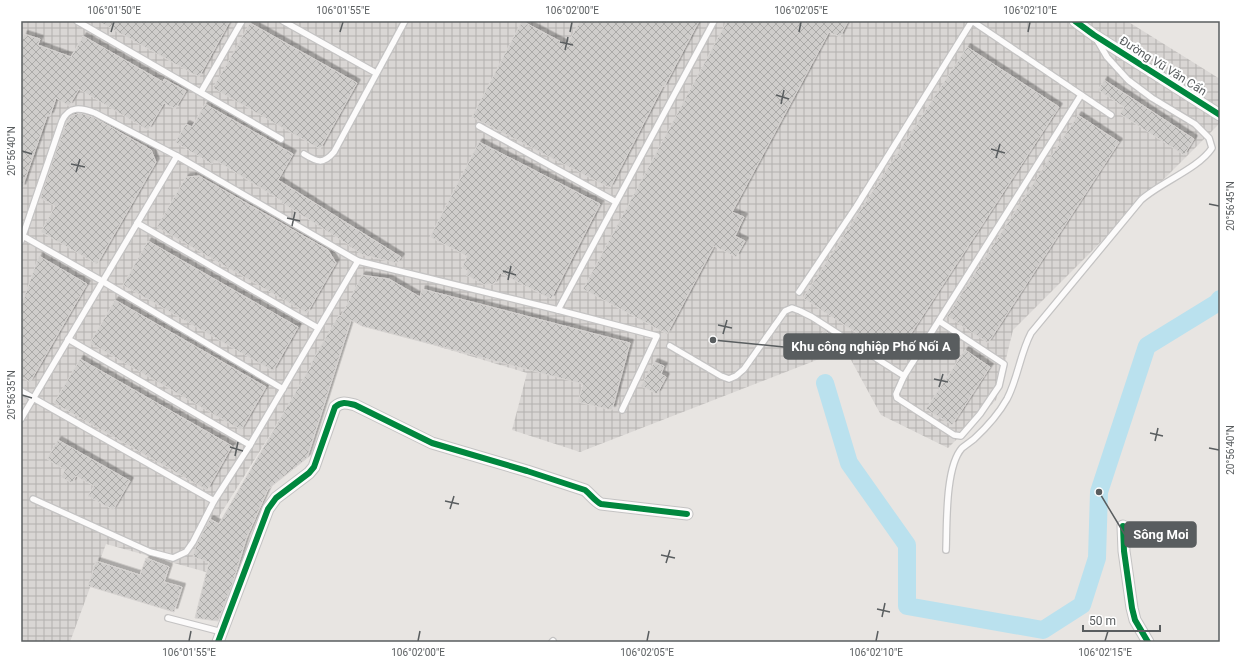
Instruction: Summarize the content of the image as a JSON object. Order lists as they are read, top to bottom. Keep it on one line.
{"streets":{"street":["Đường Vũ Văn Cẩn"]},"places":["Khu công nghiệp Phố Nối A","Sông Moi"],"scale_bar":"50 m","coordinates":["106°01'50\"E","106°01'55\"E","106°02'00\"E","106°02'05\"E","106°02'10\"E","20°56'40\"N","20°56'45\"N","20°56'35\"N","106°02'15\"E"]}
